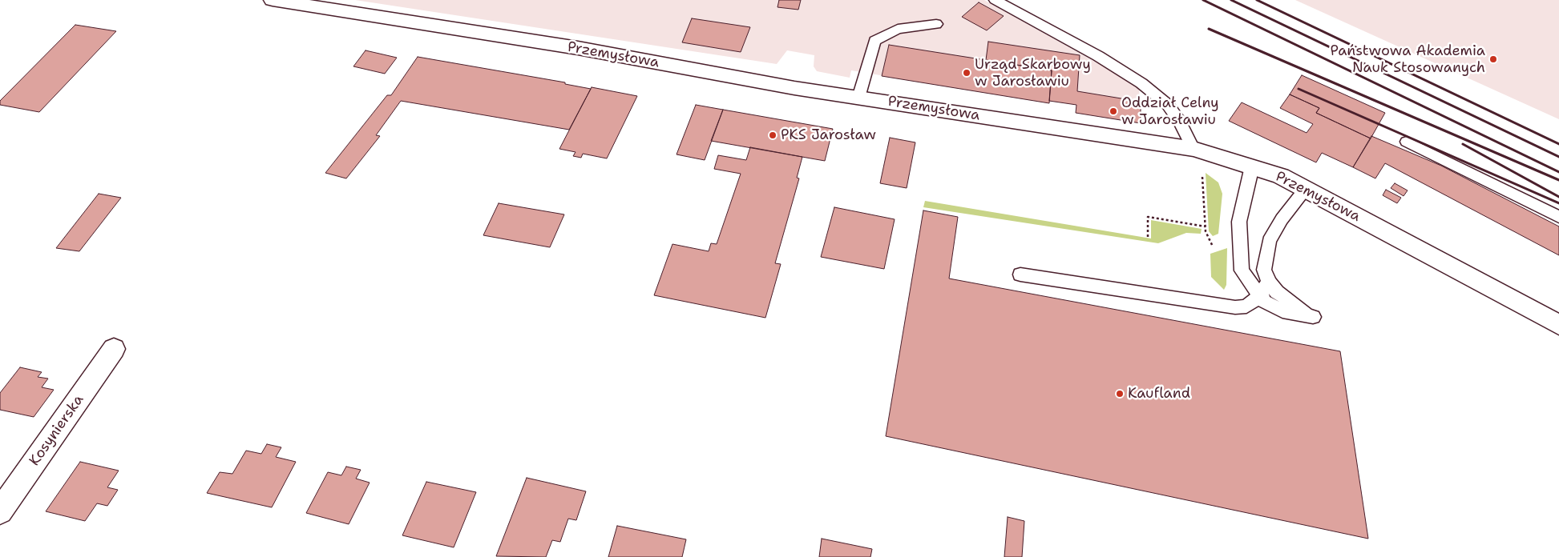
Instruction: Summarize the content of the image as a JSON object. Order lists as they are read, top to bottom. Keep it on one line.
{"streets":{"street":["Przemysłowa","Kosynierska"]},"places":["Państwowa Akademia Nauk Stosowanych","Urząd Skarbowy w Jarosławiu","Oddział Celny w Jarosławiu","PKS Jarosław","Kaufland"]}
